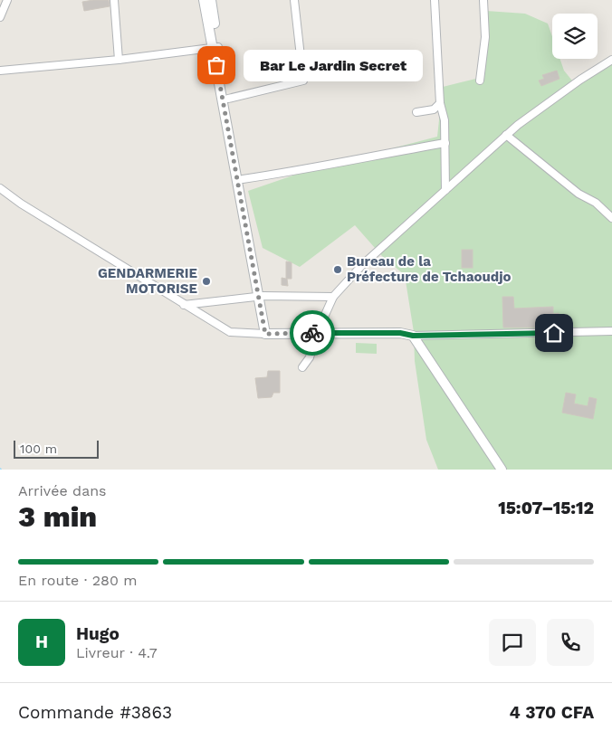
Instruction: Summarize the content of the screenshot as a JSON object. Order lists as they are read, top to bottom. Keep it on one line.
{"places":["Bar Le Jardin Secret","Bureau de la Préfecture de Tchaoudjo","GENDARMERIE MOTORISE"],"scale_bar":"100 m","page":{"bubble":"Bar Le Jardin Secret","scale":"100 m","heading":["3 min","Arrivée dans","15:07–15:12"],"panel":["Hugo","Livreur · 4.7","Commande #3863","4 370 CFA"],"bar":"En route · 280 m","round":"H"}}
